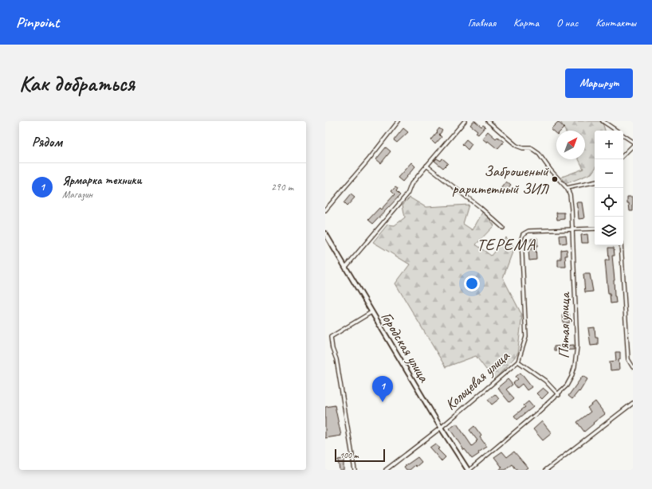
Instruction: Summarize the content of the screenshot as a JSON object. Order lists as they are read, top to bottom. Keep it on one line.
{"streets":{"street":["Пятая улица","Городская улица","Кольцевая улица"]},"crossings":[["Пятая улица","Городская улица"],["Пятая улица","Кольцевая улица"],["Городская улица","Кольцевая улица"]],"districts":["ТЕРЕМА"],"places":["Заброшеный раритетный ЗИЛ"],"scale_bar":"100 m","north":"top right","page":{"header":"Pinpoint","nav":["Главная","Карта","О нас","Контакты"],"buttons":"Маршрут","title":"Как добраться","heading":"Рядом","map_buttons":["+","−"],"list":[{"mark":"1","name":"Ярмарка техники","note":"Магазин","value":"290 m"}],"pins":"1","scale":"100 m"}}
